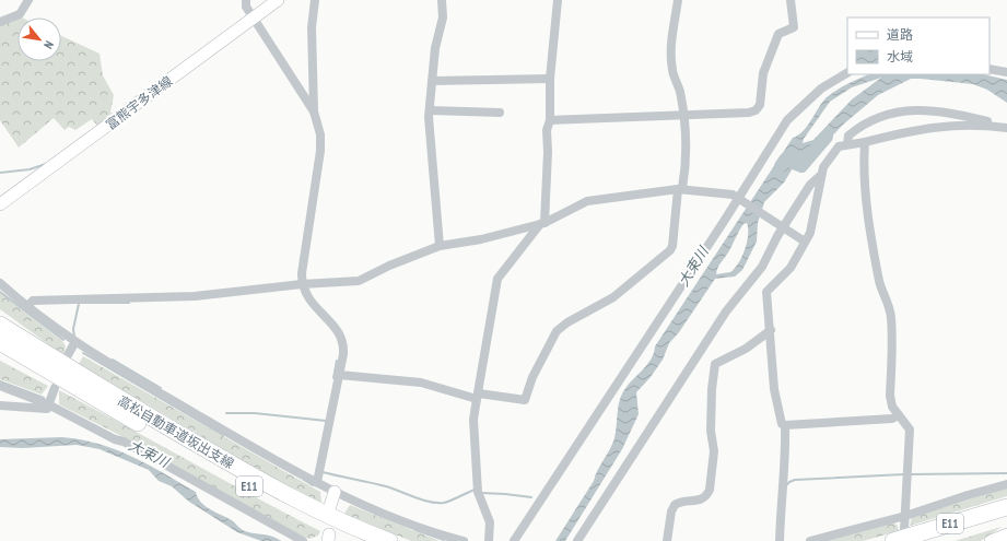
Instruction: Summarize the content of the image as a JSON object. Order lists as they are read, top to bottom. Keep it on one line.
{"streets":{"highway":["高松自動車道坂出支線","E11"],"main road":["富熊宇多津線"]},"crossings":[["高松自動車道坂出支線","E11"]],"water":["大束川"],"legend":["道路","水域"],"north":"bottom right"}
